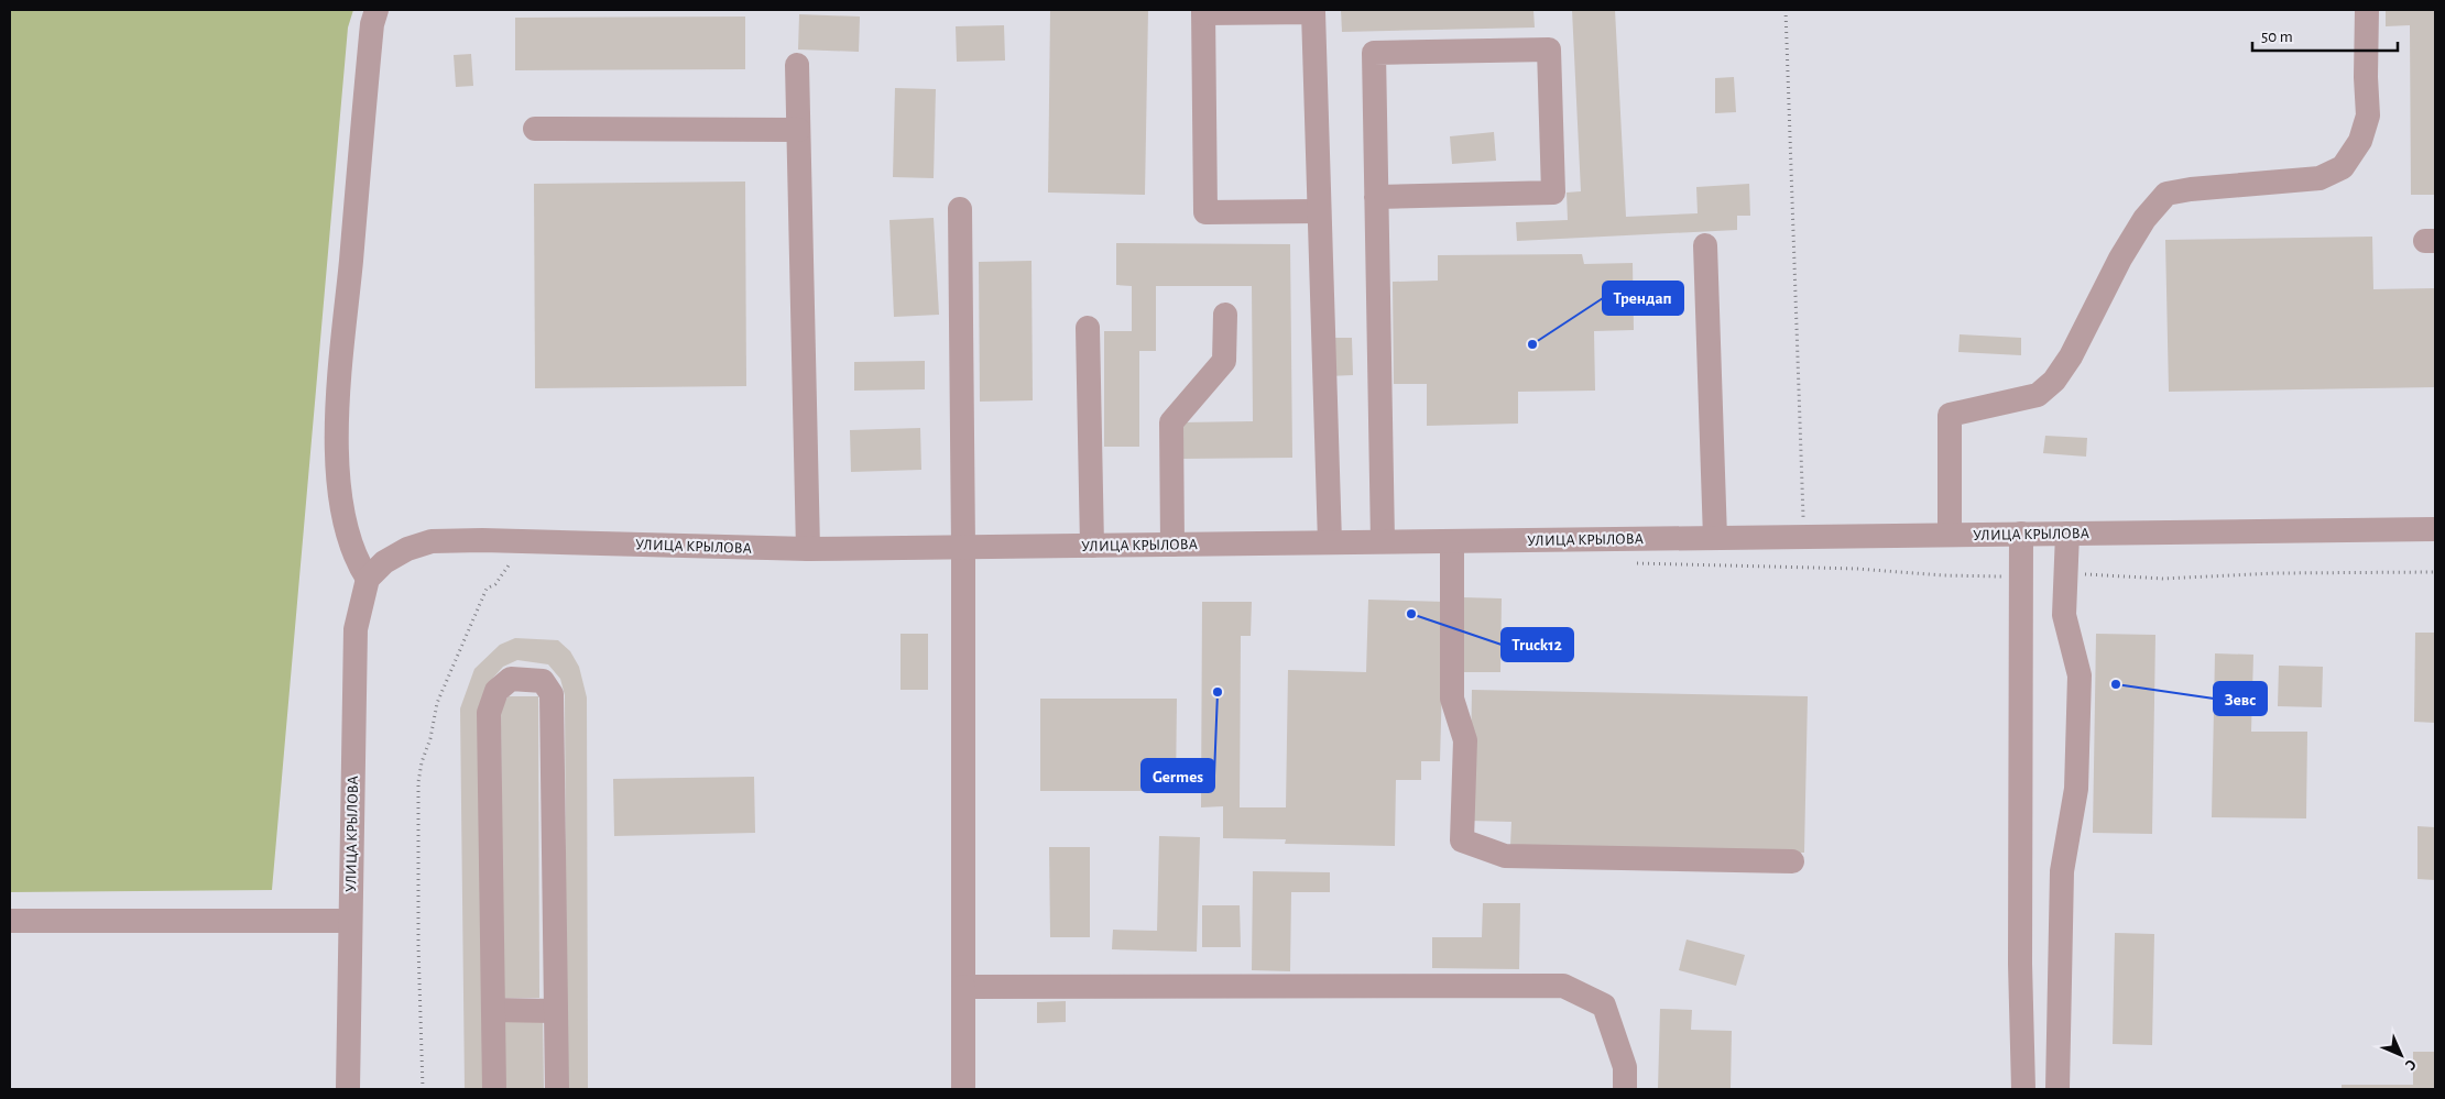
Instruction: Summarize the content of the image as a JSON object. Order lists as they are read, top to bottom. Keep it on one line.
{"streets":{"street":["УЛИЦА КРЫЛОВА"]},"places":["Трендап","Truck12","Зевс","Germes"],"scale_bar":"50 m","north":"bottom right"}
